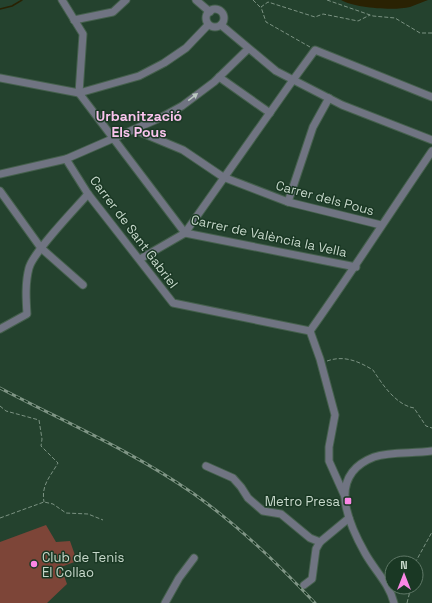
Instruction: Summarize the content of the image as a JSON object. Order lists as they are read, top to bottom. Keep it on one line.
{"streets":{"street":["Carrer dels Pous","Carrer de Sant Gabriel","Carrer de València la Vella"]},"districts":["Urbanització Els Pous"],"places":{"transit":["Metro Presa"],"other":["Club de Tenis El Collao"]},"north":"top"}
